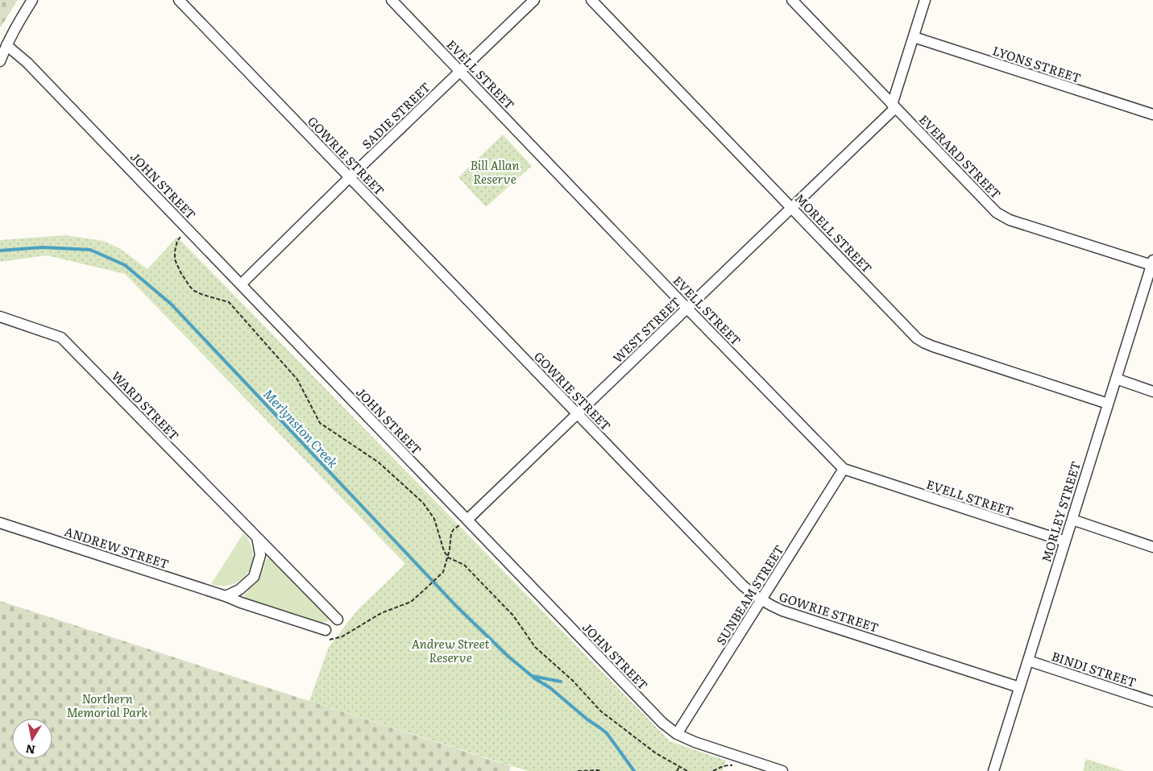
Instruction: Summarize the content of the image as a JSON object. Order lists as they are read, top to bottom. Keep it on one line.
{"streets":{"street":["LYONS STREET","EVELL STREET","SADIE STREET","GOWRIE STREET","EVERARD STREET","JOHN STREET","MORELL STREET","WEST STREET","WARD STREET","MORLEY STREET","ANDREW STREET","SUNBEAM STREET","BINDI STREET"]},"crossings":[["LYONS STREET","WEST STREET"],["EVELL STREET","SADIE STREET"],["EVELL STREET","WEST STREET"],["EVELL STREET","MORLEY STREET"],["EVELL STREET","SUNBEAM STREET"],["SADIE STREET","GOWRIE STREET"],["SADIE STREET","JOHN STREET"],["GOWRIE STREET","WEST STREET"],["GOWRIE STREET","MORLEY STREET"],["GOWRIE STREET","SUNBEAM STREET"],["EVERARD STREET","WEST STREET"],["EVERARD STREET","MORLEY STREET"],["JOHN STREET","WEST STREET"],["JOHN STREET","SUNBEAM STREET"],["MORELL STREET","WEST STREET"],["MORELL STREET","MORLEY STREET"],["MORLEY STREET","BINDI STREET"]],"water":["Merlynston Creek"],"parks":["Bill Allan Reserve","Andrew Street Reserve","Northern Memorial Park"],"north":"bottom"}
